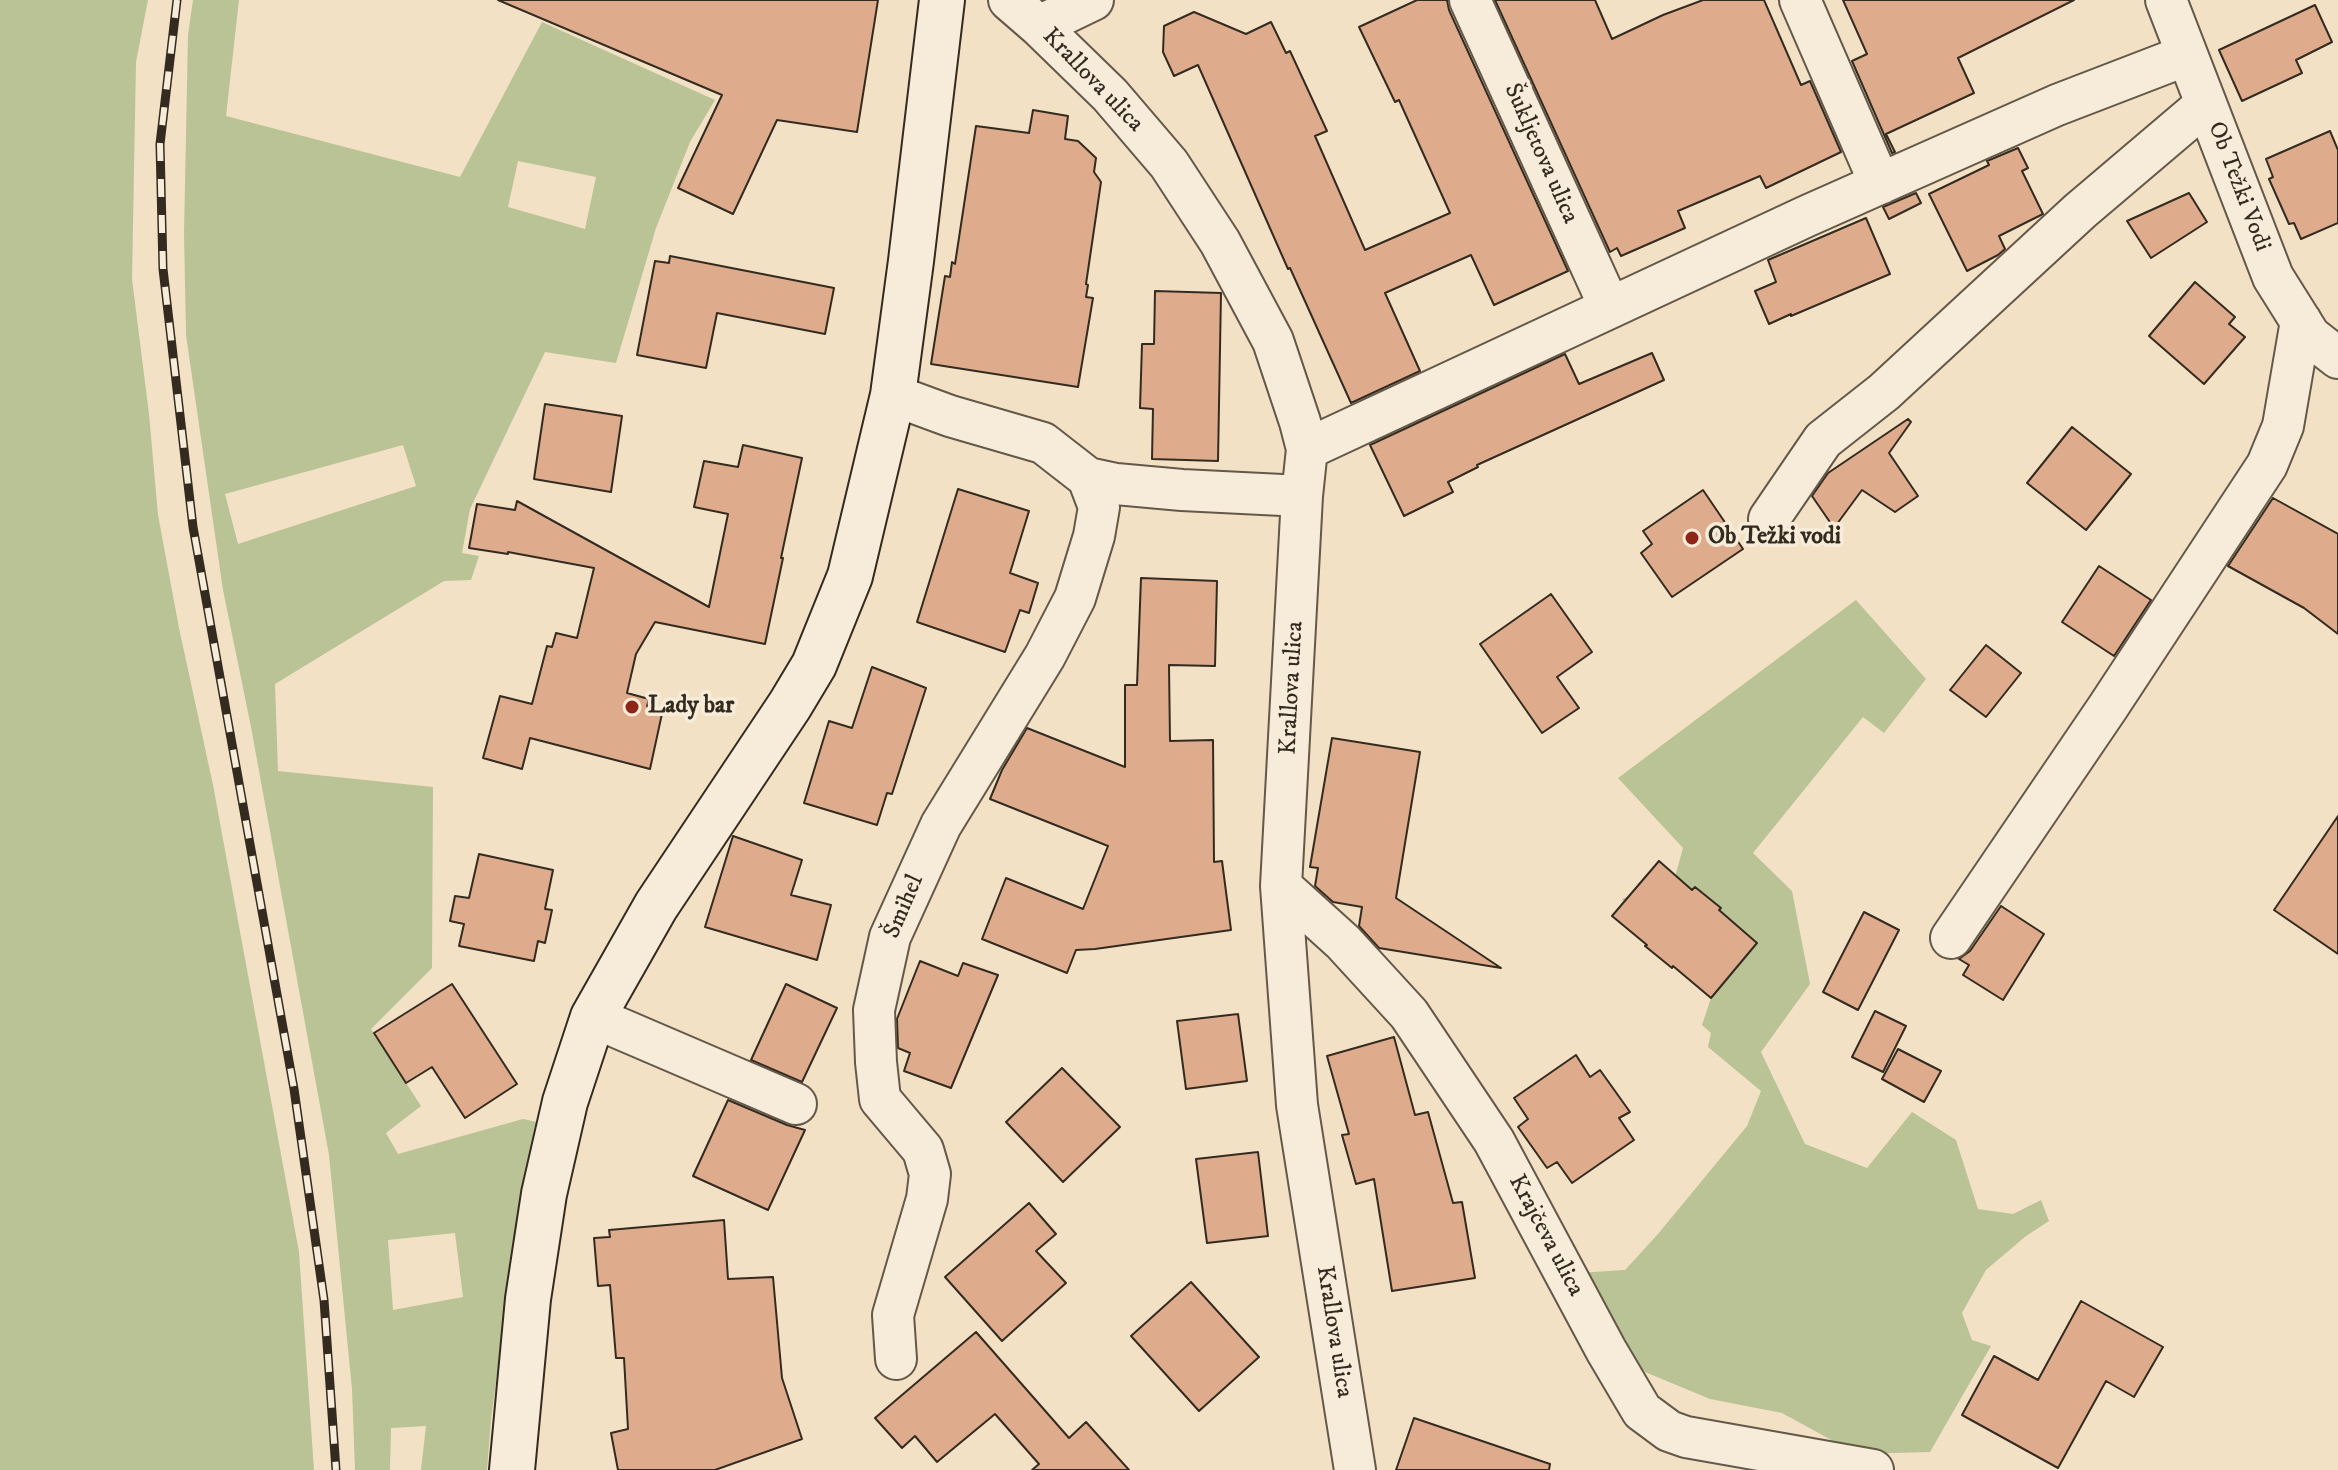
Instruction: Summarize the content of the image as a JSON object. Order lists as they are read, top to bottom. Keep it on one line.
{"streets":{"street":["Krallova ulica","Šukljetova ulica","Ob Težki Vodi","Šmihel","Krajčeva ulica"]},"crossings":[["Krallova ulica","Krajčeva ulica"]],"places":["Ob Težki vodi","Lady bar"]}
